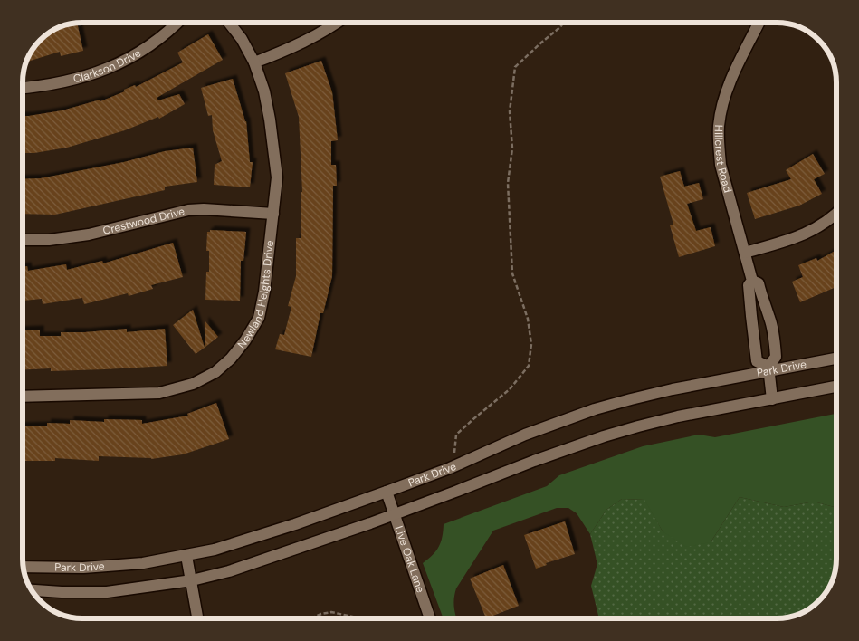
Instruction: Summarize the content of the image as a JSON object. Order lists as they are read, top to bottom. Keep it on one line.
{"streets":{"street":["Clarkson Drive","Hillcrest Road","Crestwood Drive","Newland Heights Drive","Park Drive","Live Oak Lane"]},"crossings":[["Hillcrest Road","Park Drive"],["Crestwood Drive","Newland Heights Drive"],["Park Drive","Live Oak Lane"]]}
